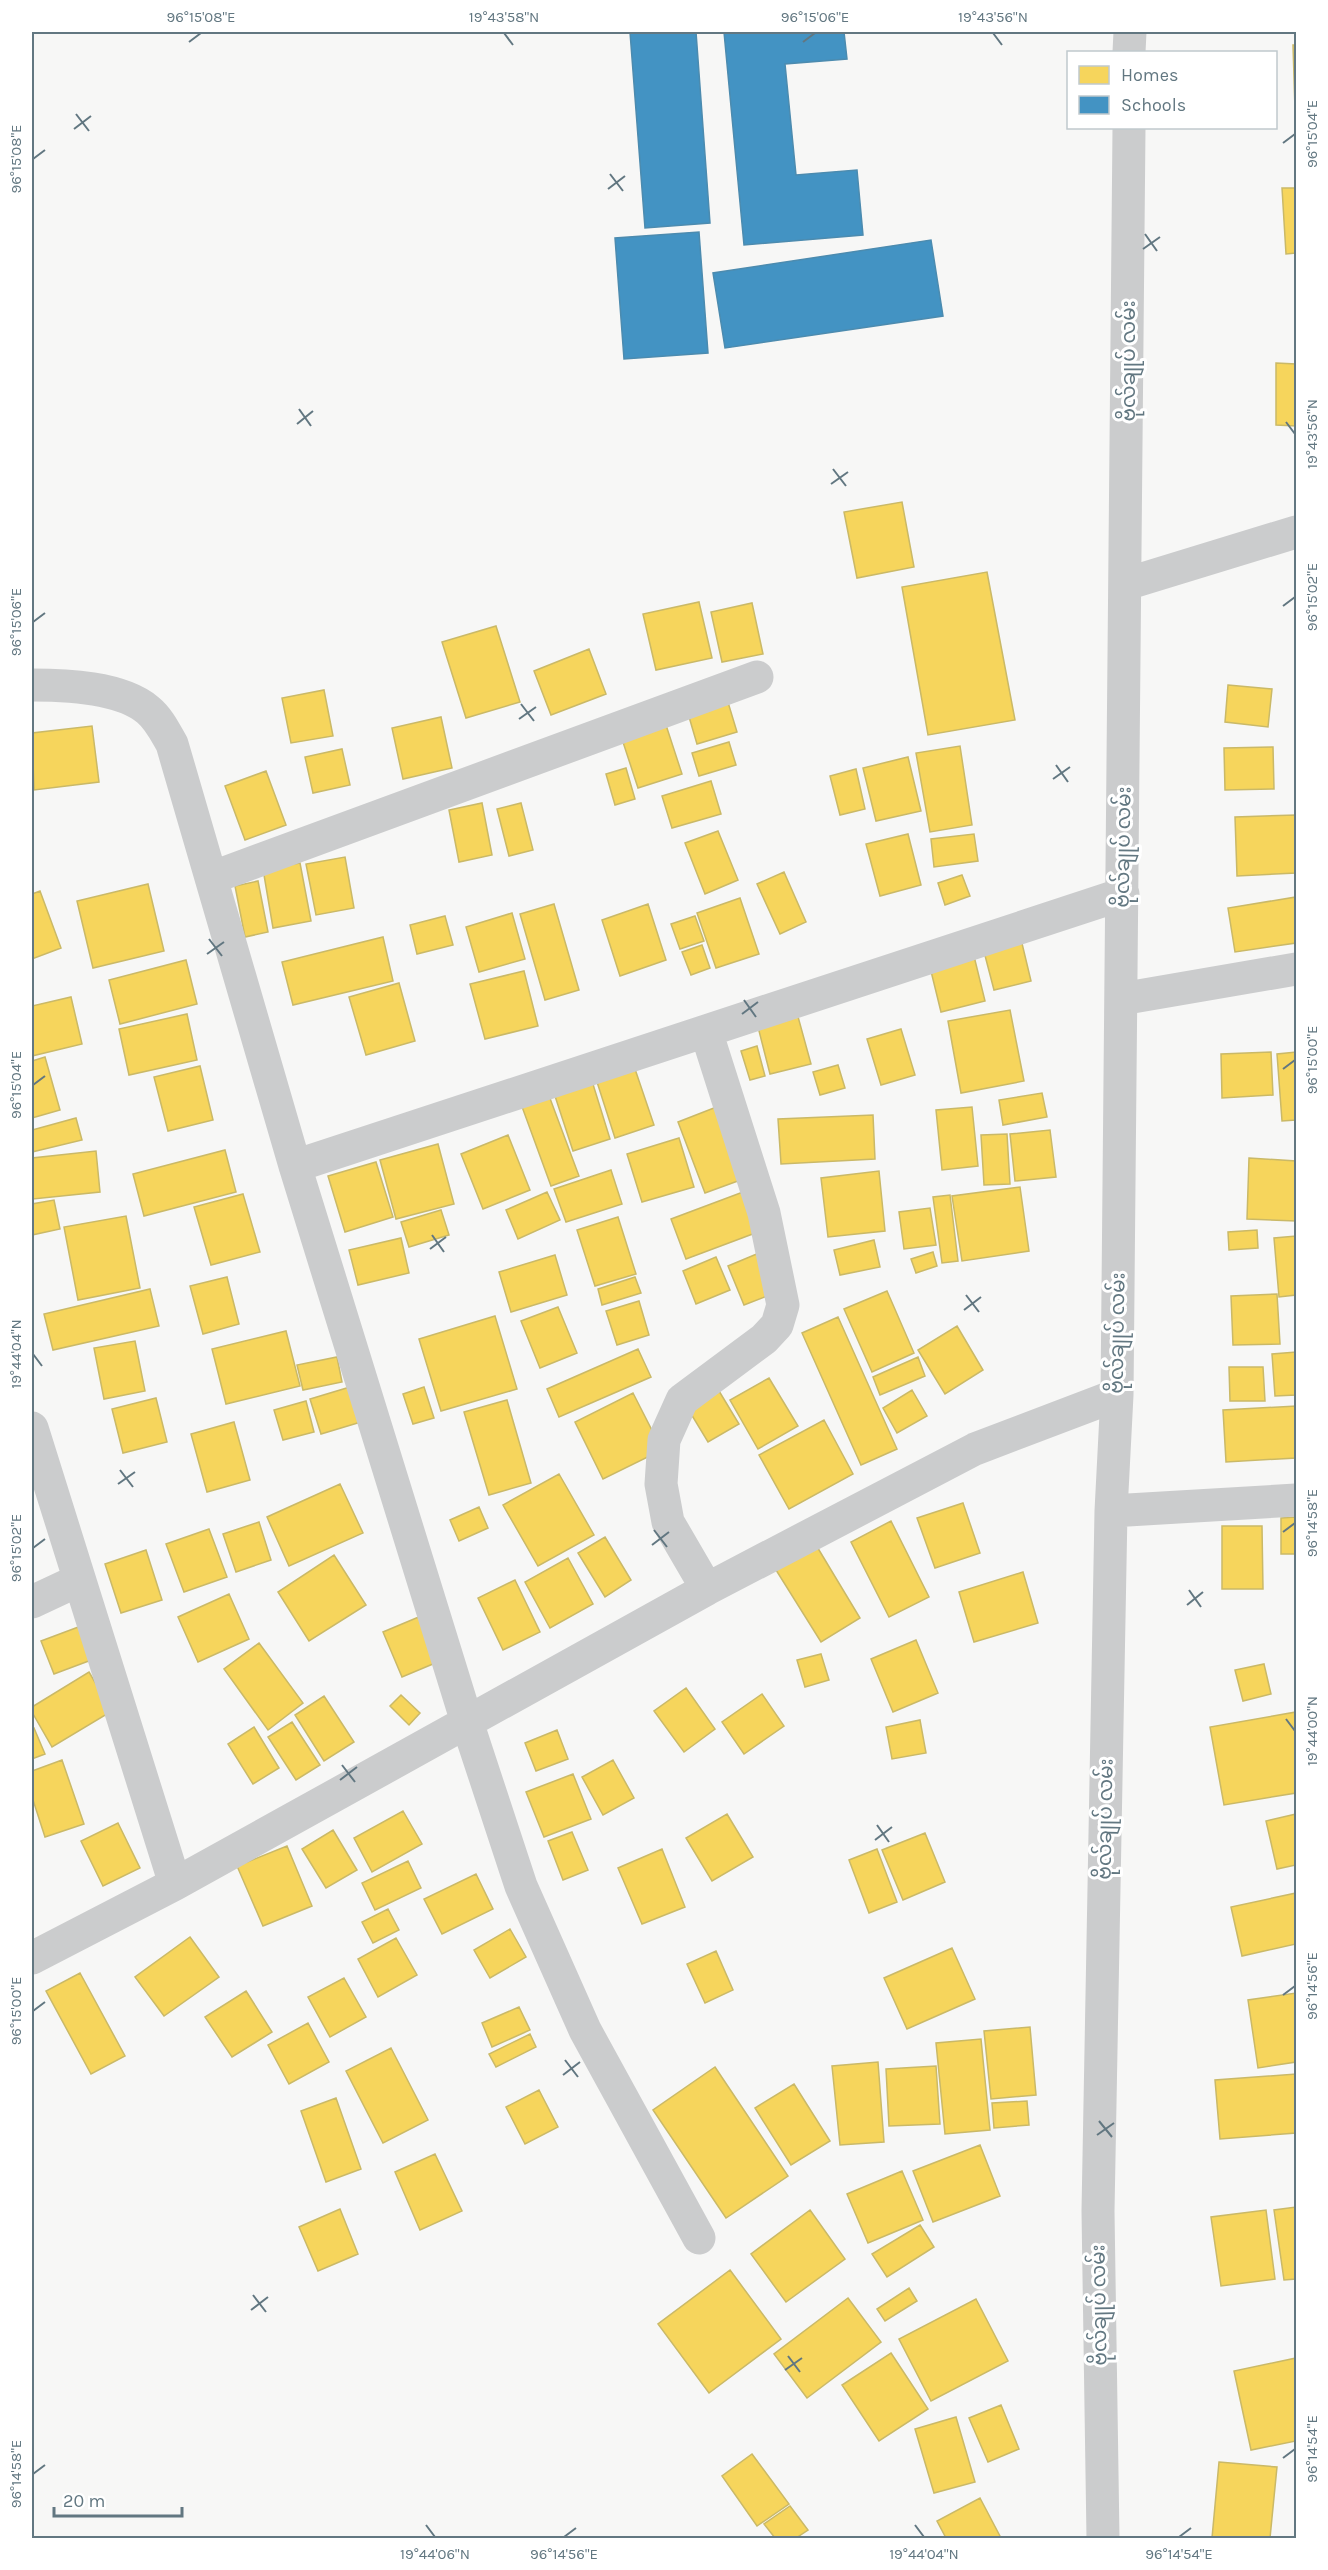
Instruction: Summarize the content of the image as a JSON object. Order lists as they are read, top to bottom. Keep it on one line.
{"streets":{"street":["ဗိုလ်ချုပ် လမ်း"]},"legend":["Homes","Schools"],"scale_bar":"20 m","coordinates":["96°15'08\"E","19°43'58\"N","96°15'06\"E","19°43'56\"N","96°15'04\"E","96°15'02\"E","96°15'00\"E","19°44'04\"N","96°14'58\"E","19°44'00\"N","96°14'56\"E","96°14'54\"E","19°44'06\"N"]}
